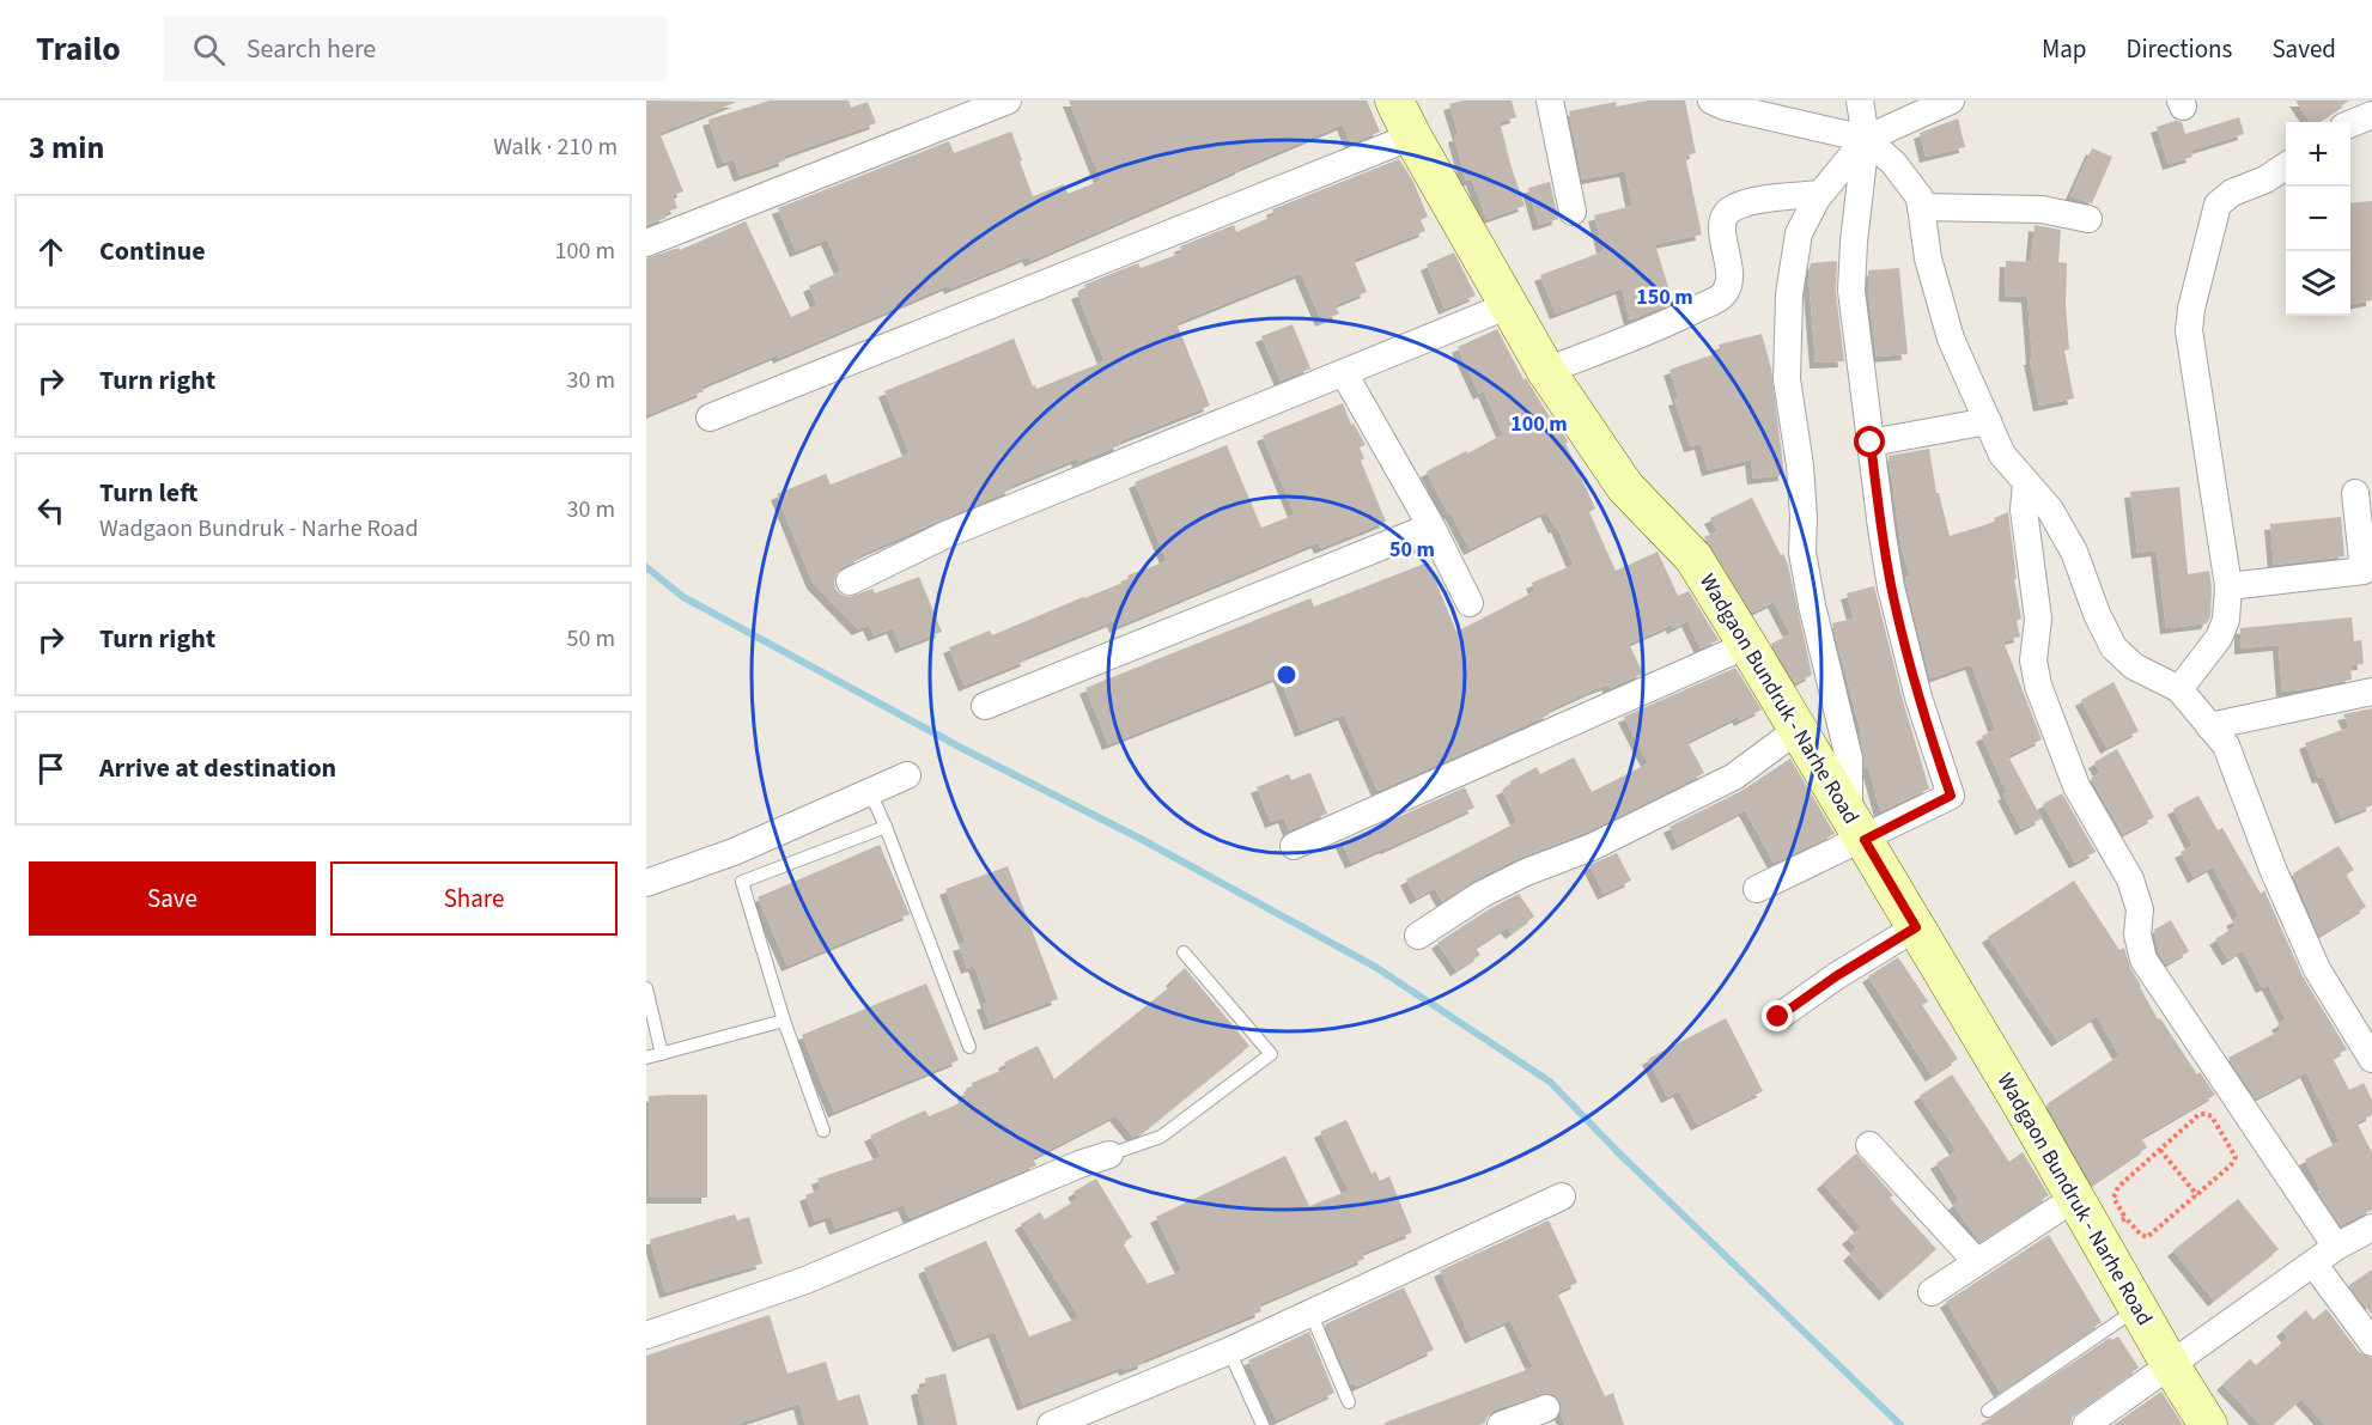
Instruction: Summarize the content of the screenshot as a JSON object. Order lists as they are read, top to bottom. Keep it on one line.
{"streets":{"street":["Wadgaon Bundruk - Narhe Road"]},"page":{"header":"Trailo","search":"Search here","nav":["Map","Directions","Saved"],"heading":["3 min","Walk · 210 m"],"map_buttons":["+","−"],"list":[["Continue","100 m"],["Turn right","30 m"],["Turn left","Wadgaon Bundruk - Narhe Road","30 m"],["Turn right","50 m"],"Arrive at destination"],"buttons":["Save","Share"]},"rings":["150 m","100 m","50 m"]}
